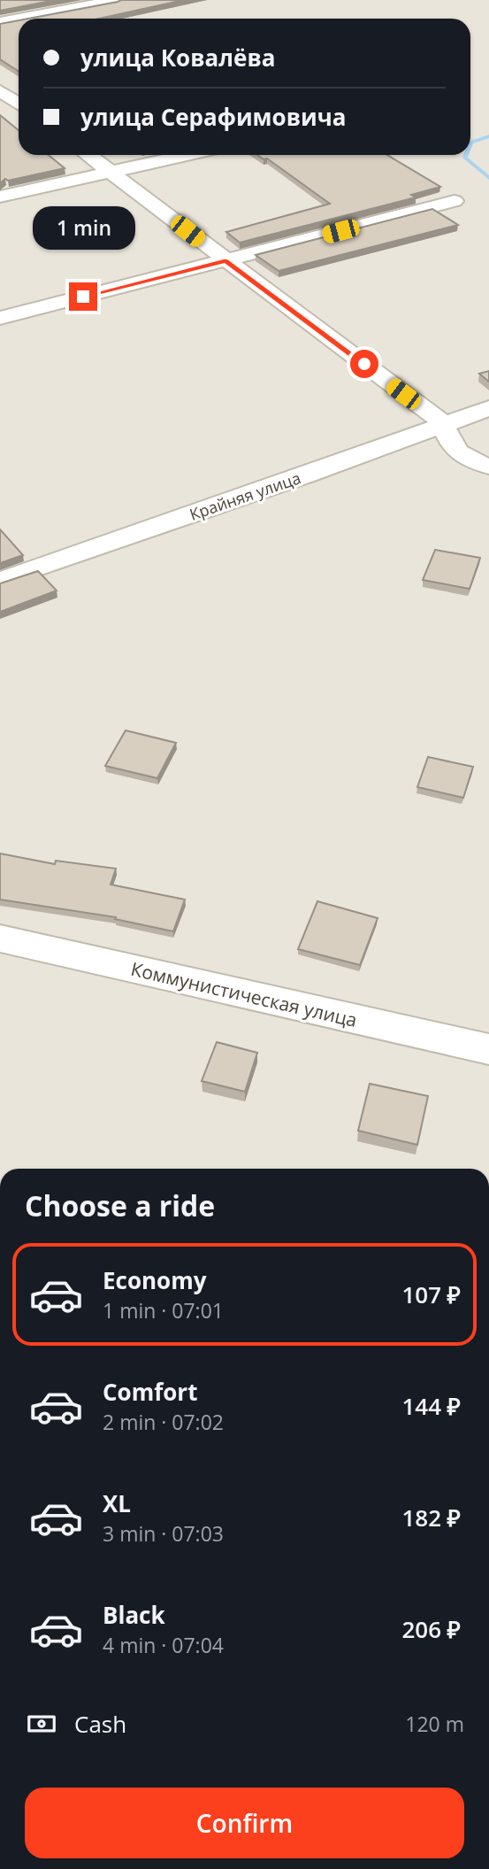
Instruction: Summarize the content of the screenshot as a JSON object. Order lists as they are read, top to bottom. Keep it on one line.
{"streets":{"street":["Крайняя улица","Коммунистическая улица"]},"page":{"banner":["улица Ковалёва","улица Серафимовича"],"bubble":"1 min","heading":"Choose a ride","list":[{"name":"Economy","note":"1 min · 07:01","value":"107 ₽"},{"name":"Comfort","note":"2 min · 07:02","value":"144 ₽"},{"name":"XL","note":"3 min · 07:03","value":"182 ₽"},{"name":"Black","note":"4 min · 07:04","value":"206 ₽"}],"pay":["Cash","120 m"],"buttons":"Confirm"}}
